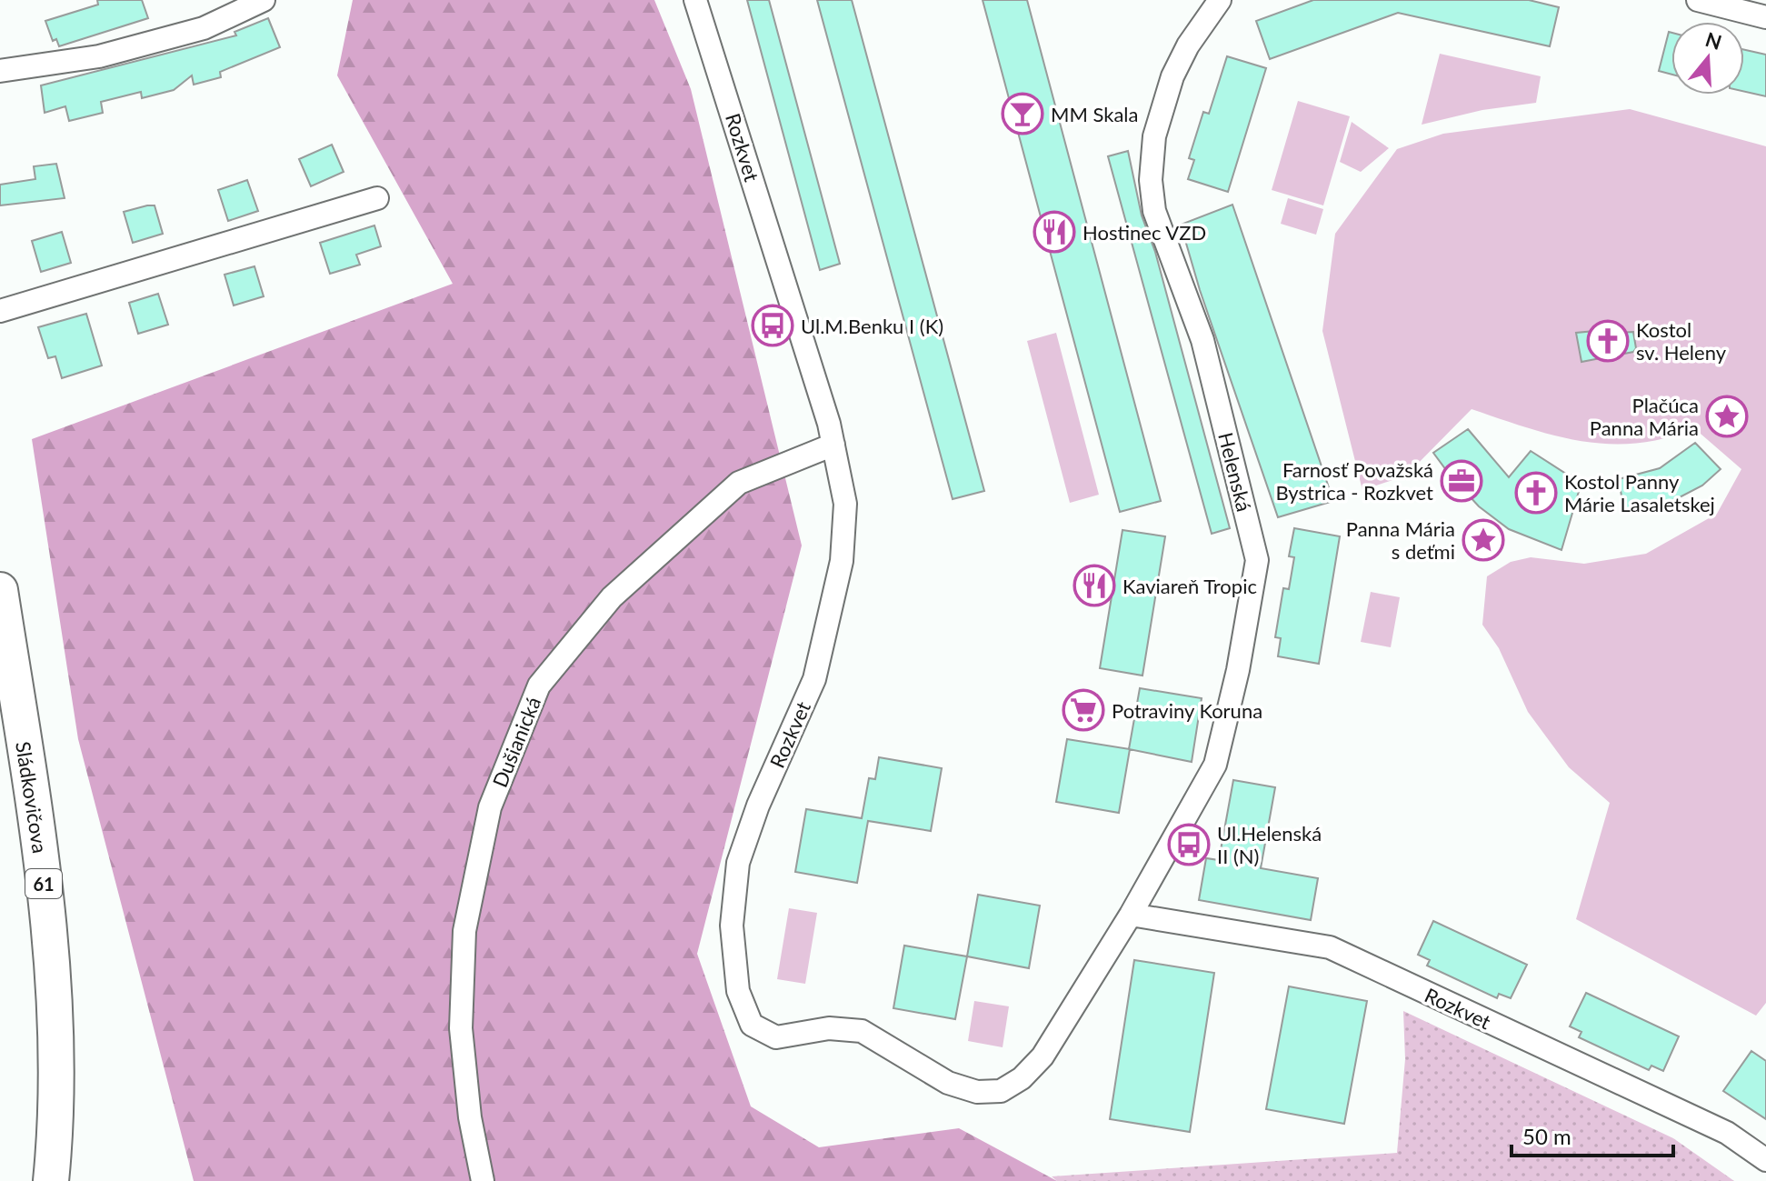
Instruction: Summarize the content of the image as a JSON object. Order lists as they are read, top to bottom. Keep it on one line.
{"streets":{"main road":["Sládkovičova","61"],"street":["Rozkvet","Helenská","Dušianická"]},"crossings":[["Rozkvet","Helenská"],["Rozkvet","Dušianická"]],"places":{"bar":["MM Skala"],"restaurant":["Hostinec VZD","Kaviareň Tropic"],"bus stop":["Ul.M.Benku I (K)","Ul.Helenská II (N)"],"church":["Kostol sv. Heleny","Kostol Panny Márie Lasaletskej"],"place":["Plačúca Panna Mária","Panna Mária s deťmi"],"office":["Farnosť Považská Bystrica - Rozkvet"],"supermarket":["Potraviny Koruna"]},"scale_bar":"50 m","north":"top"}
